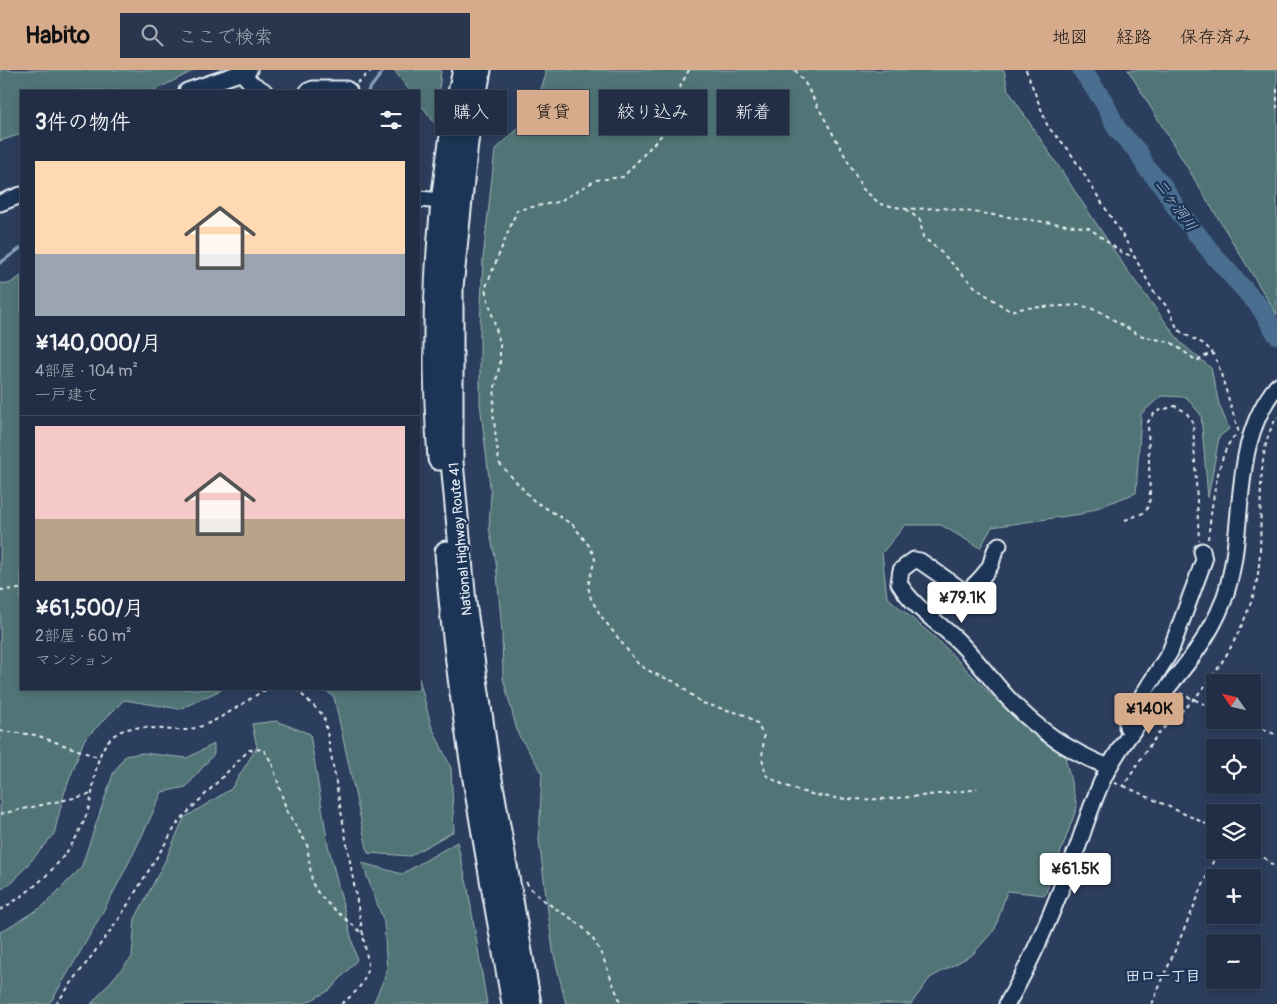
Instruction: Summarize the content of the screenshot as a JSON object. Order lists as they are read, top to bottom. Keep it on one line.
{"streets":{"highway":["National Highway Route 41"]},"districts":["田口一丁目"],"water":["二ヶ洞川"],"north":"top left","page":{"header":"Habito","search":"ここで検索","nav":["地図","経路","保存済み"],"chip":["購入","賃貸","絞り込み","新着"],"heading":"3件の物件","list":[{"name":"¥140,000/月","note":"4部屋 · 104 m² · 一戸建て"},{"name":"¥61,500/月","note":"2部屋 · 60 m² · マンション"}],"price":["¥79.1K","¥140K","¥61.5K"],"map_buttons":["+","−"]}}
